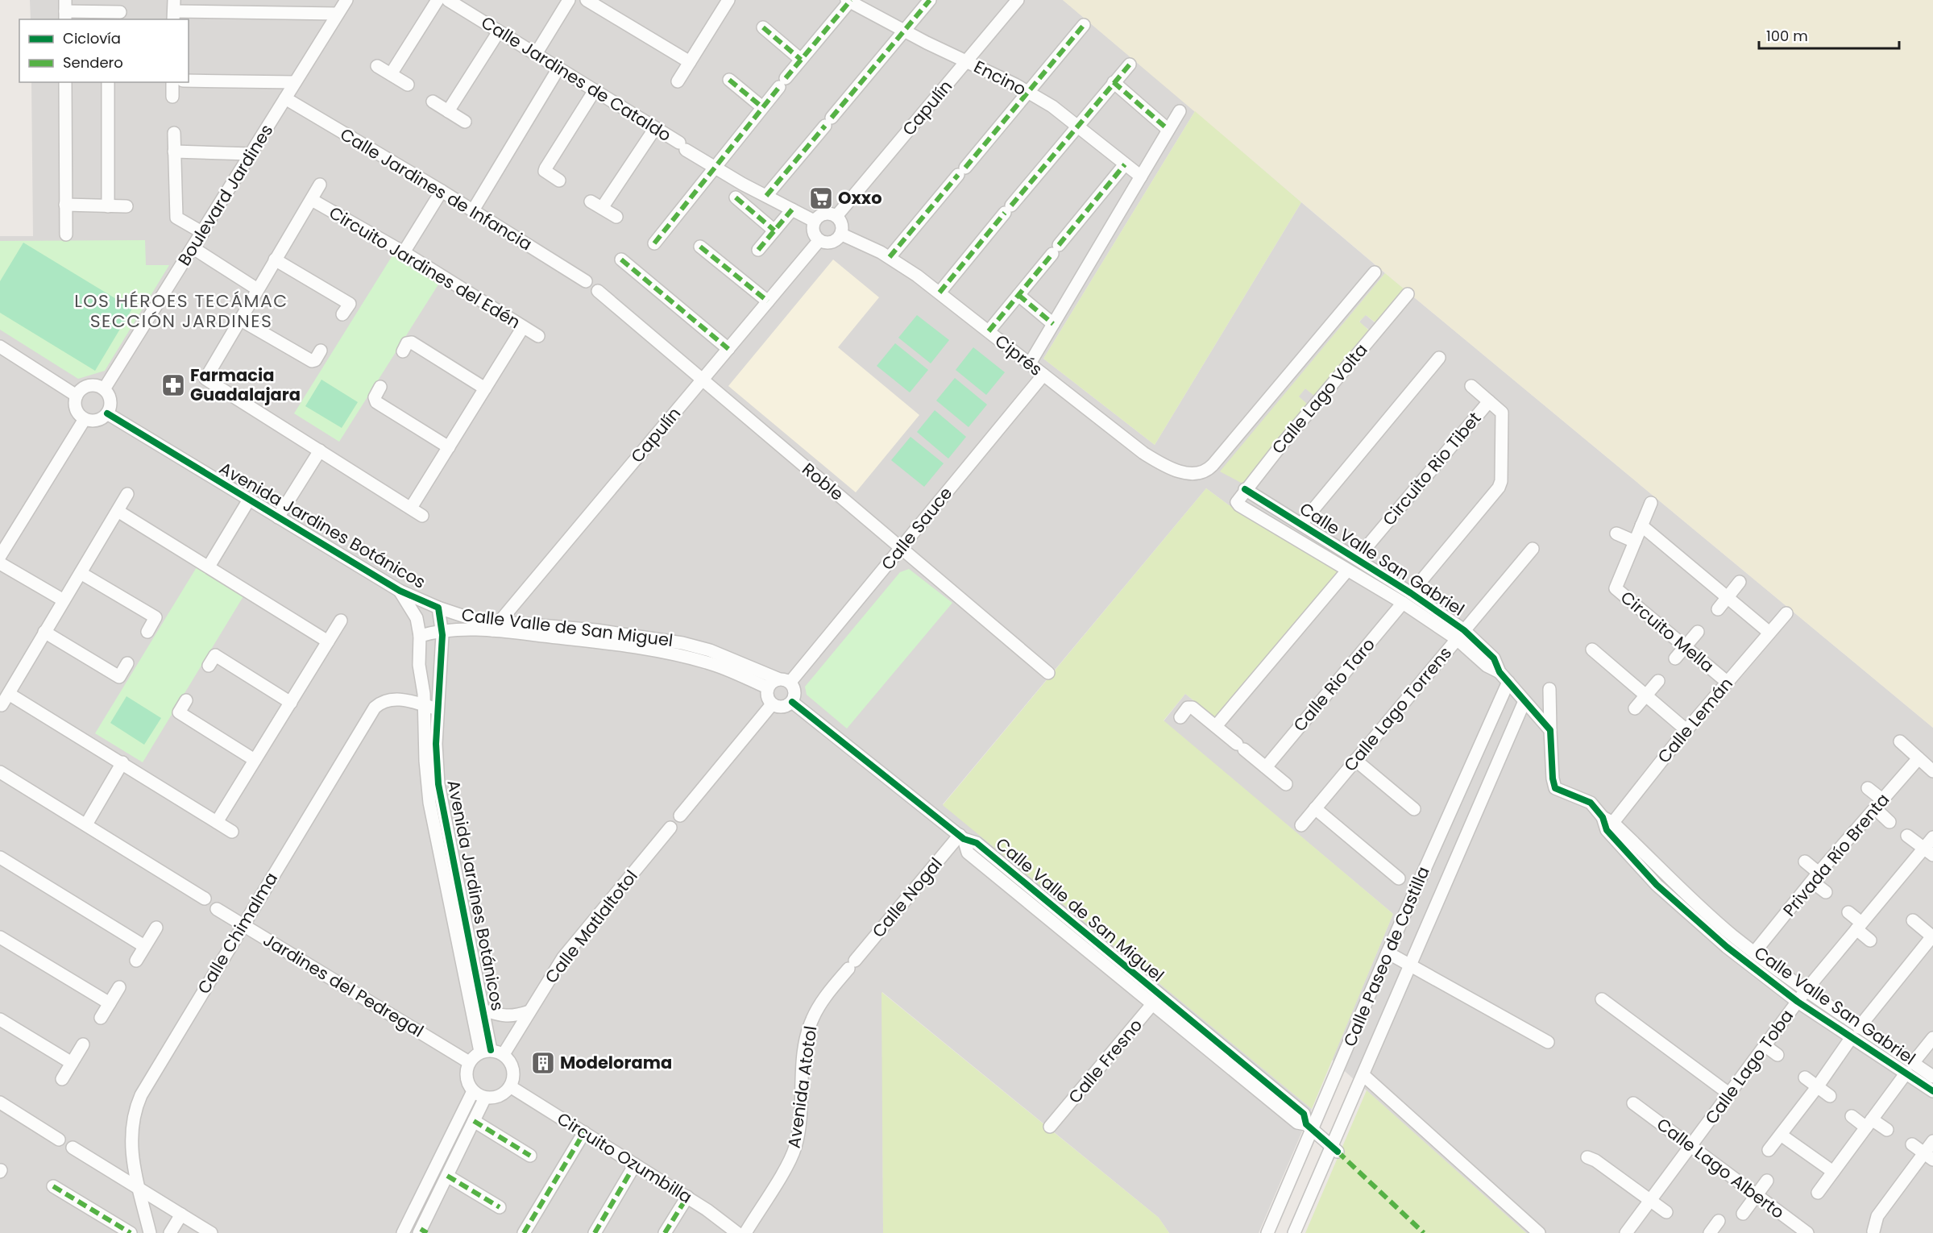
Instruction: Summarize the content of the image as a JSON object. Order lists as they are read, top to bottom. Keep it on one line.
{"streets":{"street":["Encino","Calle Jardines de Cataldo","Capulín","Calle Jardines de Infancia","Boulevard Jardines","Circuito Jardines del Edén","Ciprés","Calle Lago Volta","Circuito Rio Tibet","Roble","Avenida Jardines Botánicos","Calle Sauce","Calle Valle San Gabriel","Calle Valle de San Miguel","Circuito Mella","Calle Rio Taro","Calle Lago Torrens","Calle Lemán","Privada Río Brenta","Calle Nogal","Calle Matlaltotol","Calle Chimalma","Calle Paseo de Castilla","Jardines del Pedregal","Calle Fresno","Calle Lago Toba","Avenida Atotol","Circuito Ozumbilla","Calle Lago Alberto"]},"crossings":[["Encino","Capulín"],["Capulín","Ciprés"],["Capulín","Roble"],["Capulín","Calle Valle de San Miguel"],["Calle Jardines de Infancia","Boulevard Jardines"],["Boulevard Jardines","Avenida Jardines Botánicos"],["Ciprés","Calle Sauce"],["Calle Lago Volta","Calle Valle San Gabriel"],["Circuito Rio Tibet","Calle Valle San Gabriel"],["Roble","Calle Sauce"],["Avenida Jardines Botánicos","Calle Valle de San Miguel"],["Avenida Jardines Botánicos","Calle Matlaltotol"],["Avenida Jardines Botánicos","Calle Chimalma"],["Avenida Jardines Botánicos","Jardines del Pedregal"],["Avenida Jardines Botánicos","Circuito Ozumbilla"],["Calle Sauce","Calle Valle de San Miguel"],["Calle Valle San Gabriel","Calle Rio Taro"],["Calle Valle San Gabriel","Calle Lago Torrens"],["Calle Valle San Gabriel","Calle Lemán"],["Calle Valle San Gabriel","Privada Río Brenta"],["Calle Valle San Gabriel","Calle Paseo de Castilla"],["Calle Valle San Gabriel","Calle Lago Toba"],["Calle Valle de San Miguel","Calle Nogal"],["Calle Valle de San Miguel","Calle Paseo de Castilla"],["Calle Valle de San Miguel","Calle Fresno"],["Circuito Mella","Calle Lemán"],["Calle Nogal","Avenida Atotol"],["Calle Matlaltotol","Jardines del Pedregal"],["Calle Matlaltotol","Circuito Ozumbilla"],["Calle Chimalma","Jardines del Pedregal"],["Jardines del Pedregal","Circuito Ozumbilla"],["Calle Lago Toba","Calle Lago Alberto"]],"districts":["LOS HÉROES TECÁMAC SECCIÓN JARDINES"],"places":{"supermarket":["Oxxo"],"pharmacy":["Farmacia Guadalajara"],"building":["Modelorama"]},"legend":["Ciclovía","Sendero"],"scale_bar":"100 m"}
